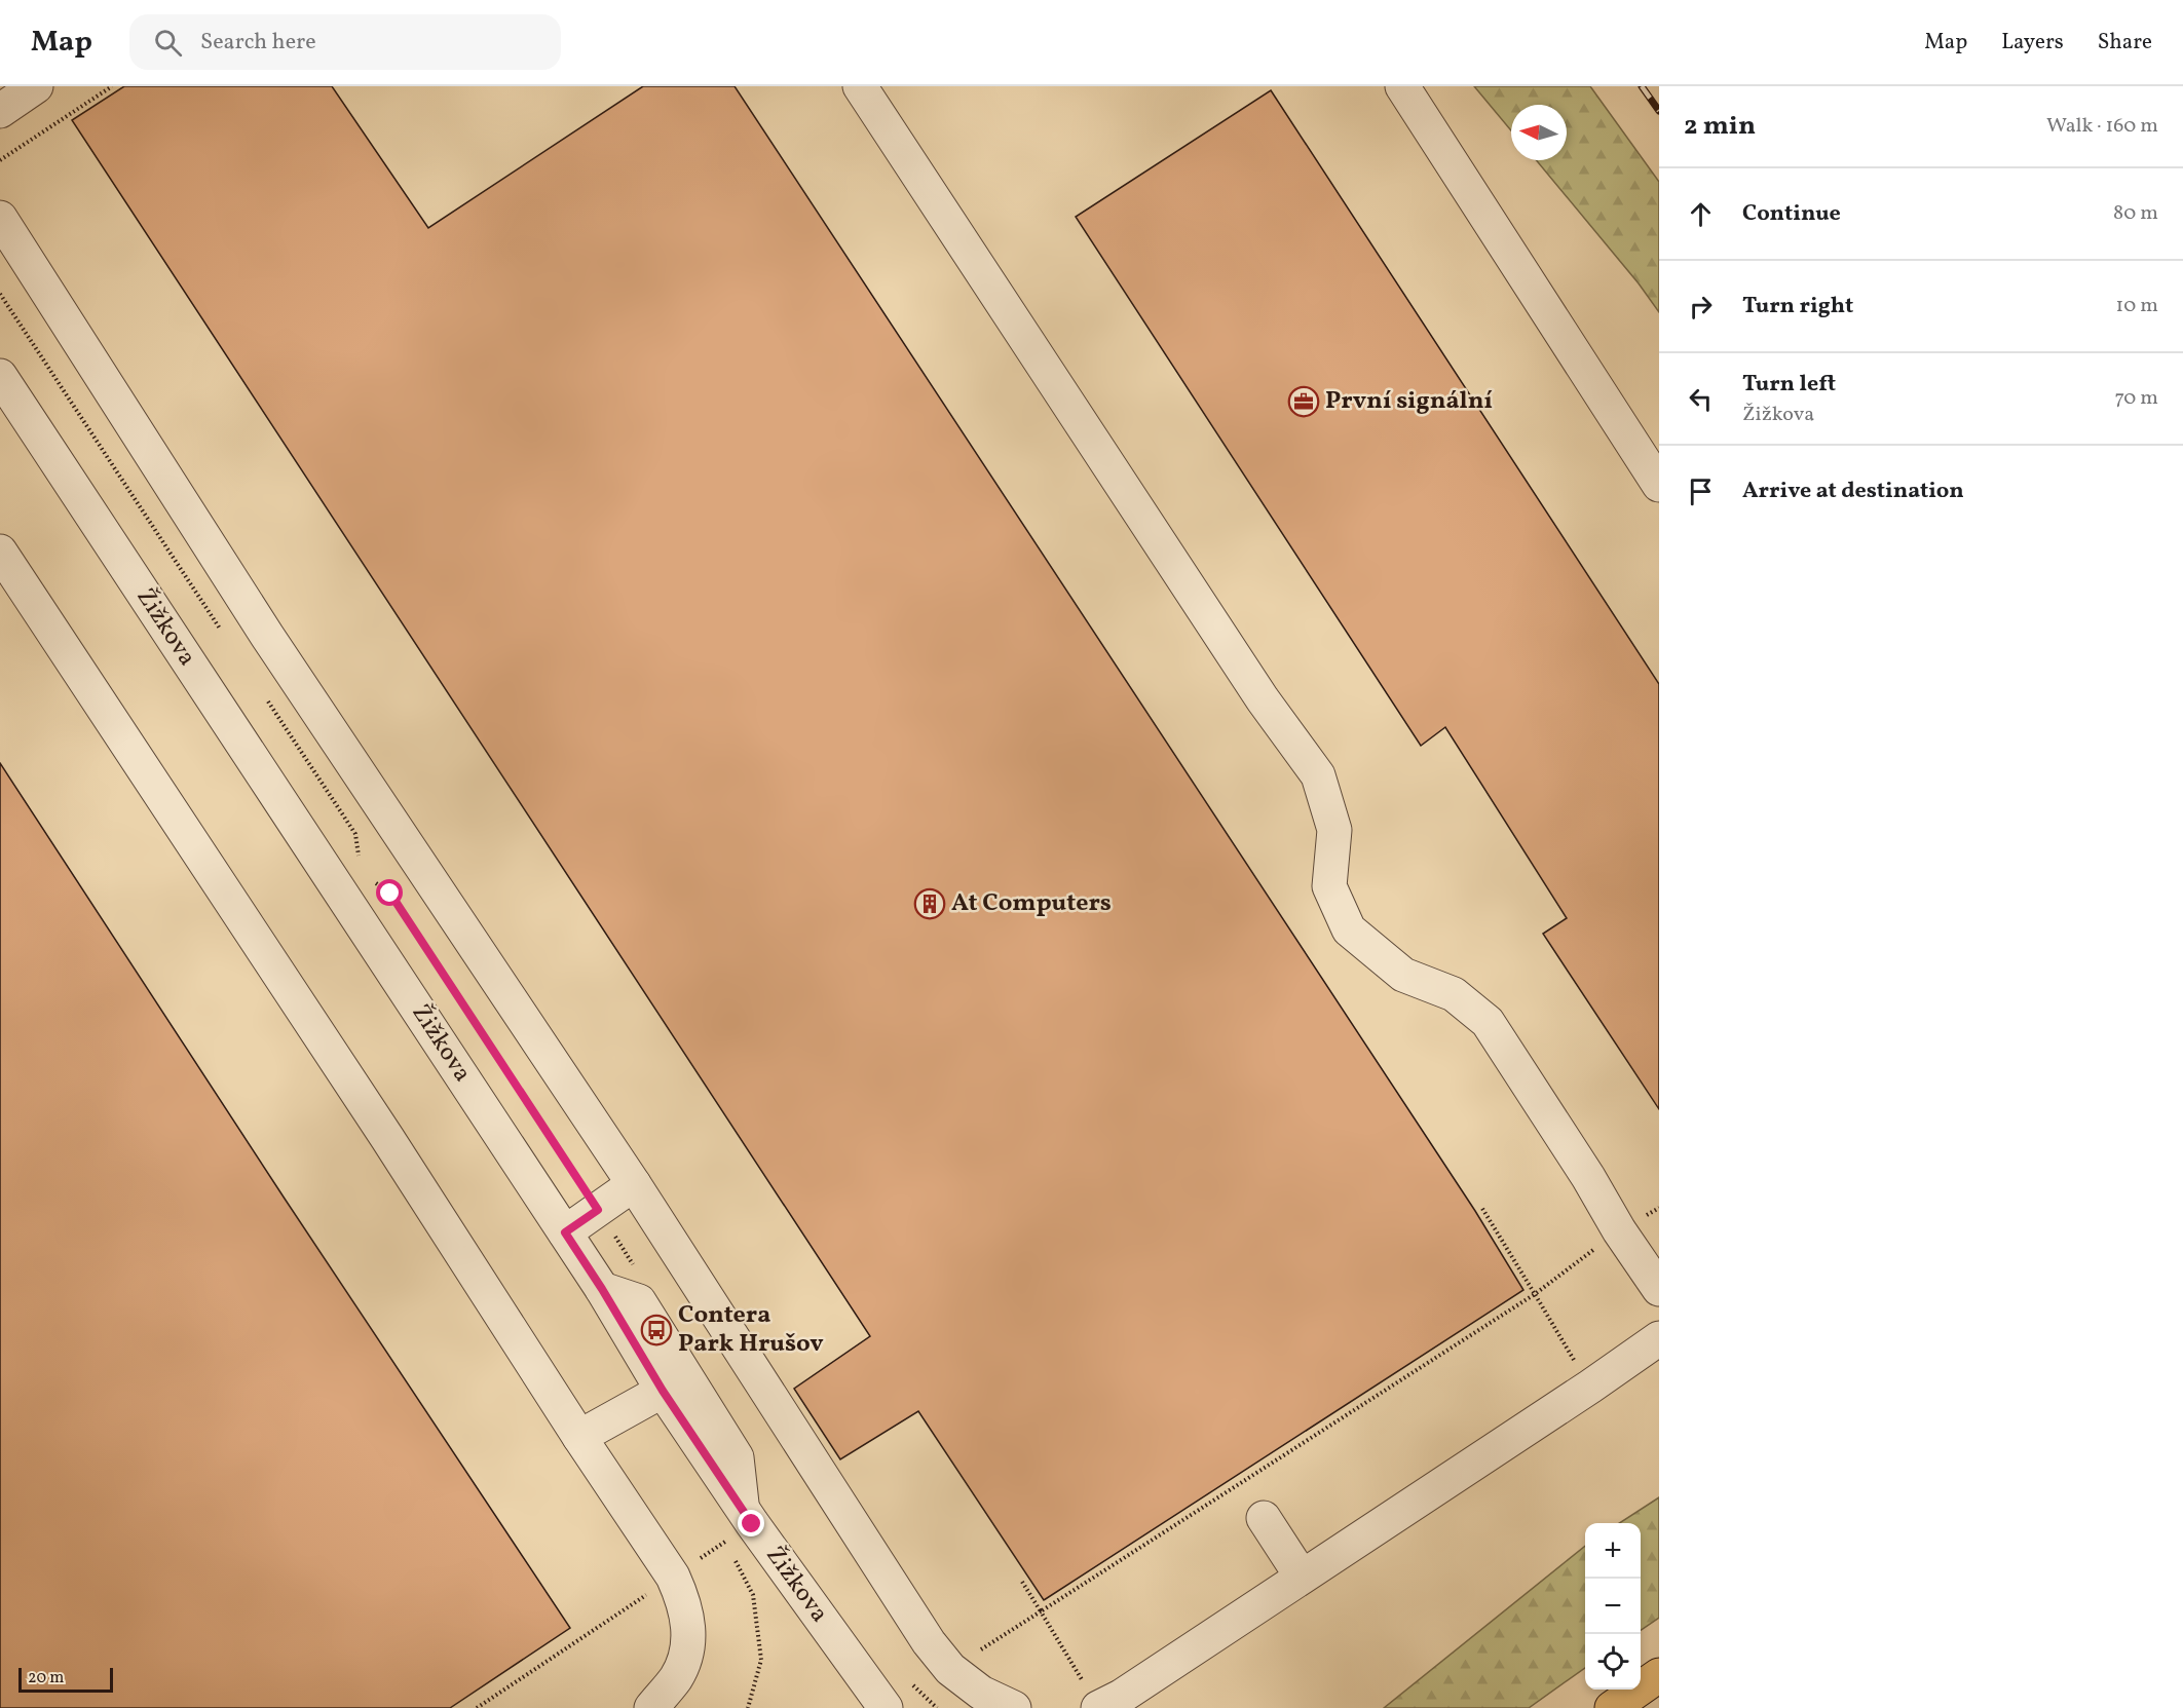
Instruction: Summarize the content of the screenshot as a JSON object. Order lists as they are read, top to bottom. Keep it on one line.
{"streets":{"street":["Žižkova"]},"places":{"office":["První signální"],"building":["At Computers"],"bus stop":["Contera Park Hrušov"]},"scale_bar":"20 m","north":"left","page":{"header":"Map","search":"Search here","nav":["Map","Layers","Share"],"heading":["2 min","Walk · 160 m"],"list":[["Continue","80 m"],["Turn right","10 m"],["Turn left","Žižkova","70 m"],"Arrive at destination"],"map_buttons":["+","−"],"scale":"20 m"}}
